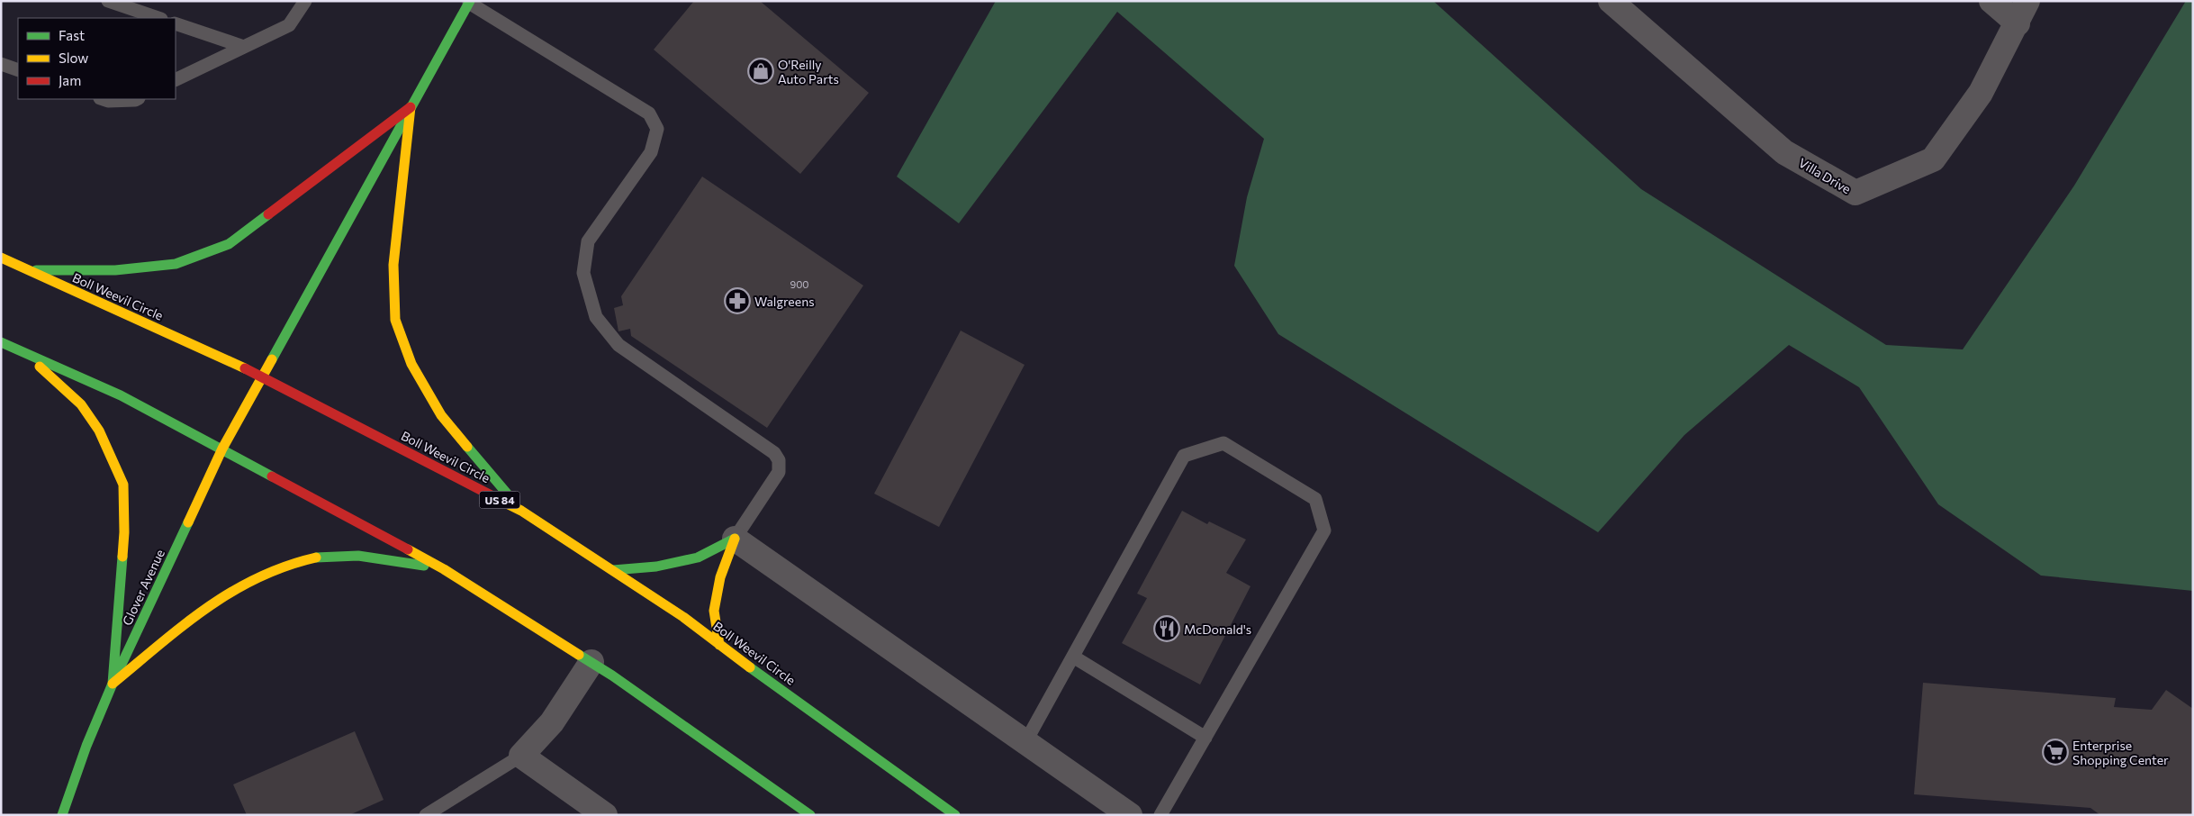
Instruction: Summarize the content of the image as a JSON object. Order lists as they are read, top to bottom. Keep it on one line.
{"streets":{"main road":["Boll Weevil Circle","US 84","Glover Avenue"],"street":["Villa Drive"]},"crossings":[["Boll Weevil Circle","Glover Avenue"]],"places":{"shop":["O'Reilly Auto Parts"],"pharmacy":["Walgreens"],"restaurant":["McDonald's"],"supermarket":["Enterprise Shopping Center"]},"house_numbers":["900"],"legend":["Fast","Slow","Jam"]}
